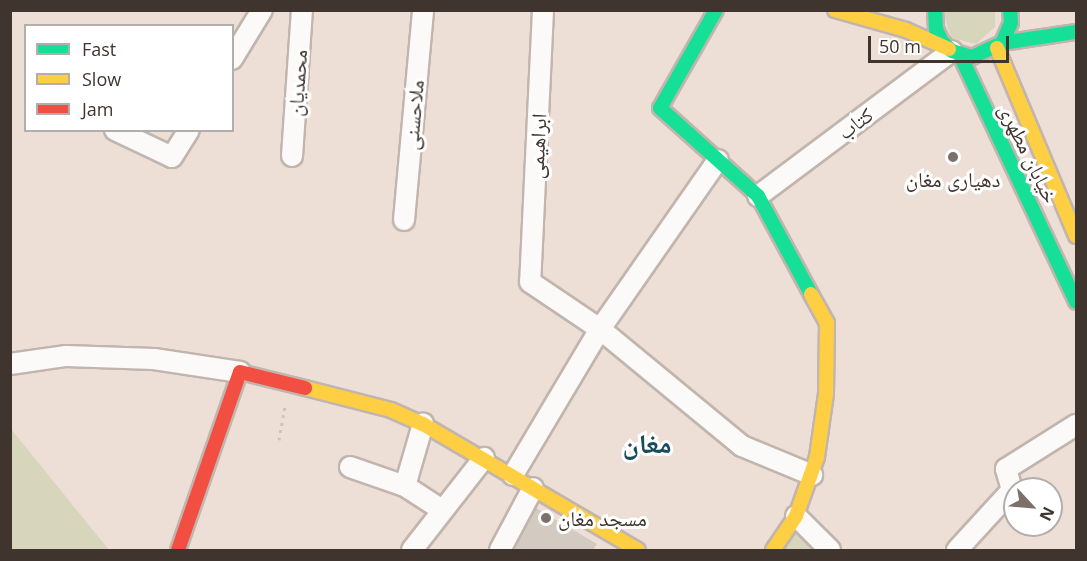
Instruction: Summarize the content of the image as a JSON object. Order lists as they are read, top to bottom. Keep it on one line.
{"streets":{"street":["محمدیان","ملاحسنی","کتاب","ابراهیمی","خیابان مطهری"]},"crossings":[["کتاب","خیابان مطهری"]],"districts":["مغان"],"places":["دهیاری مغان","مسجد مغان"],"legend":["Fast","Slow","Jam"],"scale_bar":"50 m","north":"bottom right"}
